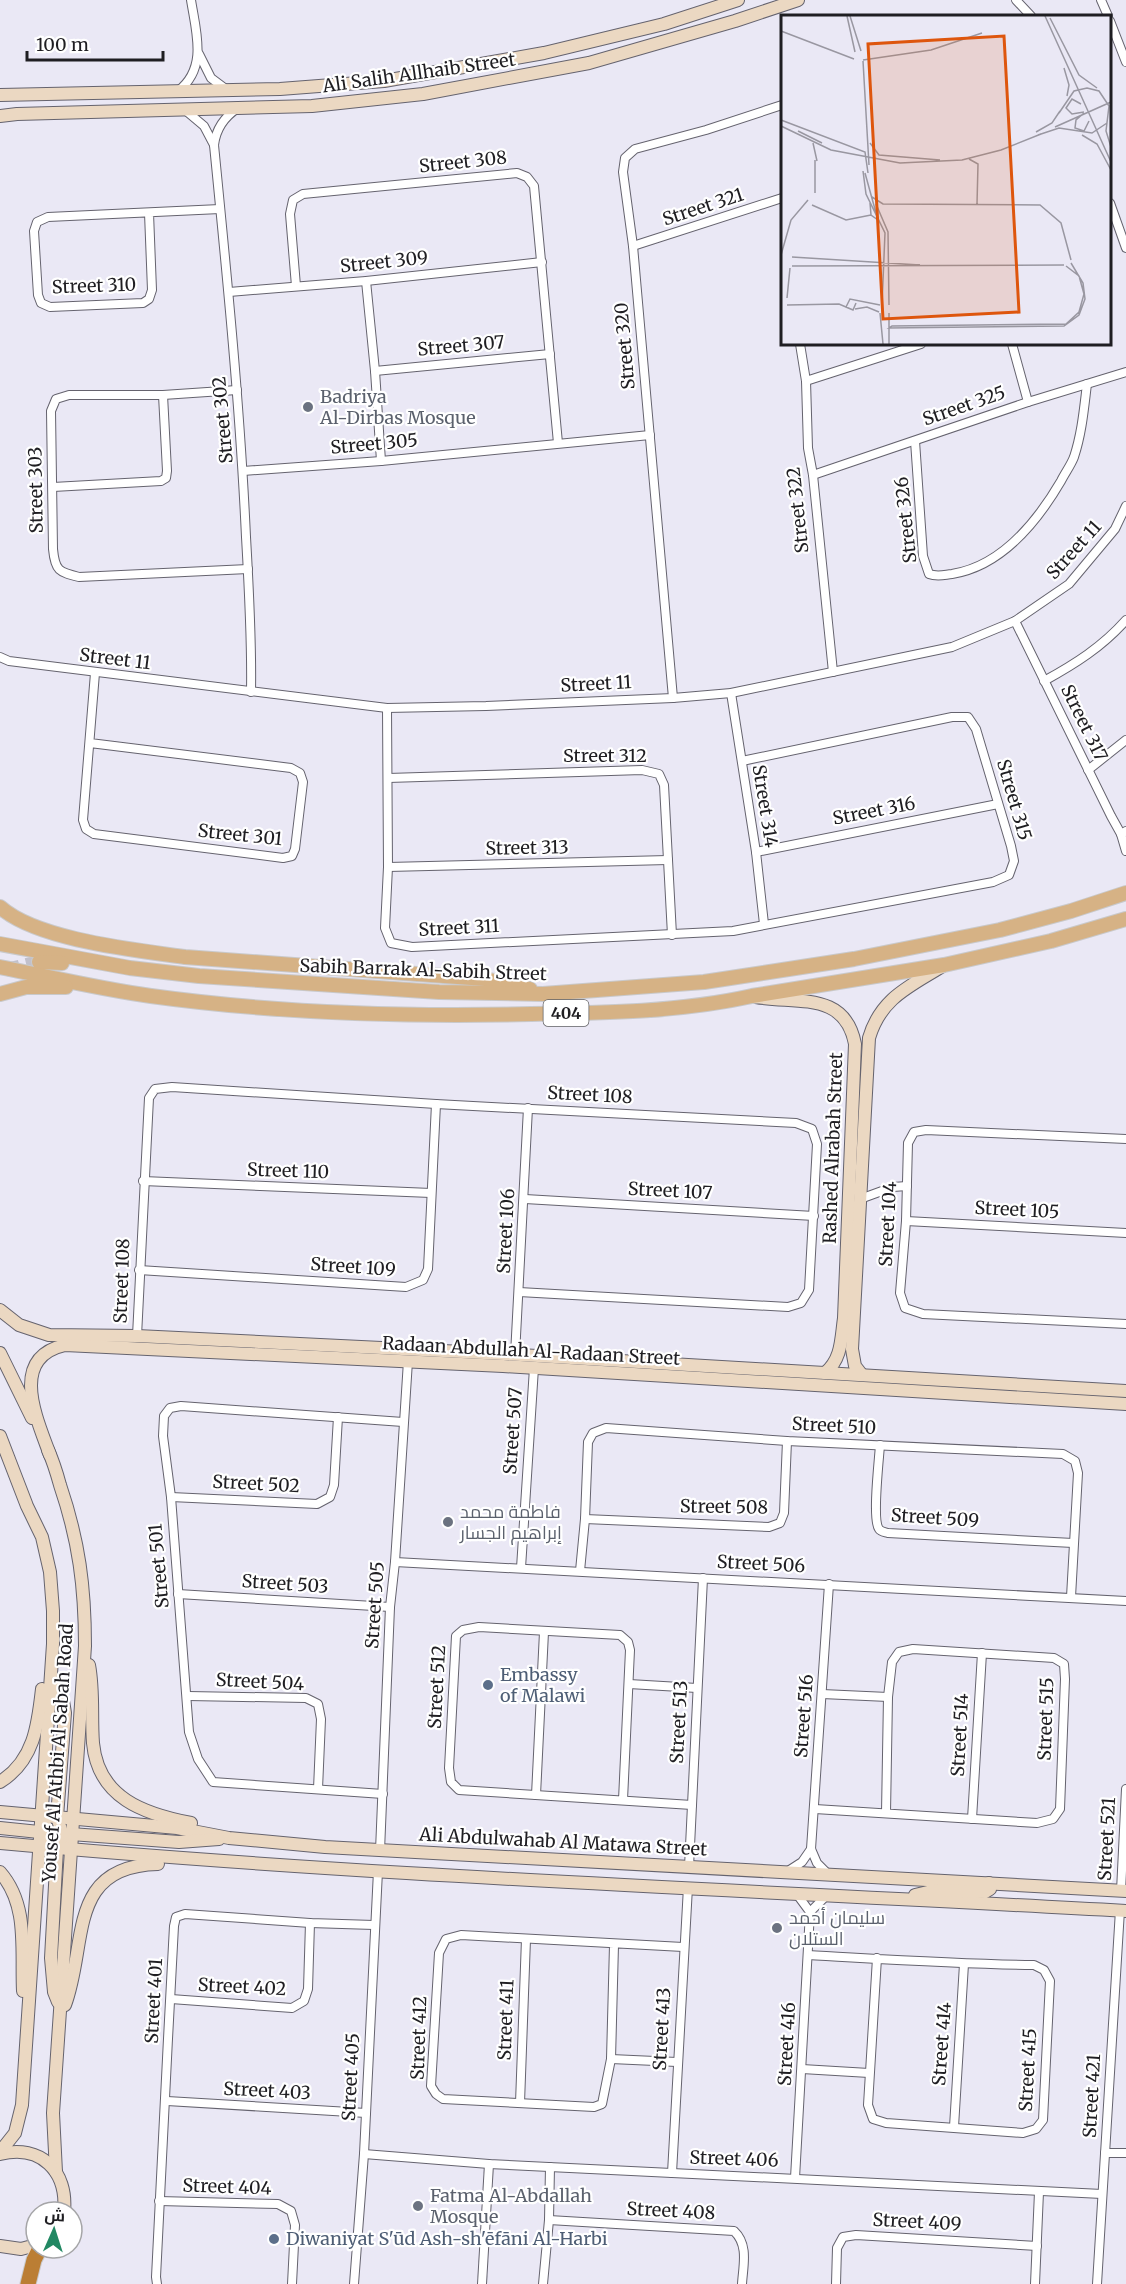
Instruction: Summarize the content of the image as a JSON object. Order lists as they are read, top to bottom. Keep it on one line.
{"streets":{"main road":["Sabih Barrak Al-Sabih Street","404"],"street":["Ali Salih Allhaib Street","Street 308","Street 321","Street 309","Street 310","Street 307","Street 320","Street 325","Street 302","Street 305","Street 303","Street 322","Street 326","Street 11","Street 317","Street 312","Street 315","Street 314","Street 316","Street 301","Street 313","Street 311","Street 108","Rashed Alrabah Street","Street 110","Street 107","Street 105","Street 104","Street 106","Street 109","Radaan Abdullah Al-Radaan Street","Street 510","Street 507","Street 502","Street 508","Street 509","Street 506","Street 501","Street 503","Street 505","Street 504","Street 512","Street 516","Street 515","Street 513","Street 514","Yousef Al Athbi Al Sabah Road","Street 521","Ali Abdulwahab Al Matawa Street","Street 402","Street 401","Street 411","Street 413","Street 412","Street 416","Street 414","Street 415","Street 405","Street 403","Street 421","Street 406","Street 404","Street 408","Street 409"]},"crossings":[["Ali Salih Allhaib Street","Street 302"],["Street 308","Street 309"],["Street 308","Street 307"],["Street 308","Street 305"],["Street 321","Street 320"],["Street 309","Street 302"],["Street 310","Street 302"],["Street 320","Street 305"],["Street 320","Street 11"],["Street 325","Street 322"],["Street 325","Street 326"],["Street 302","Street 305"],["Street 302","Street 303"],["Street 302","Street 11"],["Street 322","Street 11"],["Street 11","Street 317"],["Street 11","Street 314"],["Street 11","Street 301"],["Street 11","Street 311"],["Street 312","Street 313"],["Street 312","Street 311"],["Street 315","Street 314"],["Street 315","Street 316"],["Street 315","Street 311"],["Street 314","Street 316"],["Street 314","Street 311"],["Street 313","Street 311"],["404","Rashed Alrabah Street"],["Street 108","Street 110"],["Street 108","Street 107"],["Street 108","Street 106"],["Street 108","Street 109"],["Street 108","Radaan Abdullah Al-Radaan Street"],["Rashed Alrabah Street","Radaan Abdullah Al-Radaan Street"],["Street 110","Street 109"],["Street 107","Street 106"],["Street 105","Street 104"],["Street 106","Radaan Abdullah Al-Radaan Street"],["Radaan Abdullah Al-Radaan Street","Street 507"],["Radaan Abdullah Al-Radaan Street","Street 505"],["Street 510","Street 508"],["Street 510","Street 509"],["Street 510","Street 506"],["Street 507","Street 506"],["Street 502","Street 501"],["Street 506","Street 505"],["Street 506","Street 516"],["Street 506","Street 513"],["Street 501","Street 503"],["Street 501","Street 505"],["Street 501","Street 504"],["Street 503","Street 505"],["Street 505","Ali Abdulwahab Al Matawa Street"],["Street 512","Street 513"],["Street 516","Street 515"],["Street 515","Street 514"],["Street 513","Ali Abdulwahab Al Matawa Street"],["Yousef Al Athbi Al Sabah Road","Ali Abdulwahab Al Matawa Street"],["Street 521","Ali Abdulwahab Al Matawa Street"],["Ali Abdulwahab Al Matawa Street","Street 413"],["Ali Abdulwahab Al Matawa Street","Street 405"],["Ali Abdulwahab Al Matawa Street","Street 421"],["Street 402","Street 401"],["Street 401","Street 405"],["Street 401","Street 403"],["Street 401","Street 404"],["Street 411","Street 412"],["Street 413","Street 412"],["Street 413","Street 406"],["Street 416","Street 415"],["Street 416","Street 406"],["Street 414","Street 415"],["Street 405","Street 403"],["Street 405","Street 406"],["Street 421","Street 406"]],"places":["Badriya Al-Dirbas Mosque","فاطمة محمد إبراهيم الجسار","Embassy of Malawi","سليمان أحمد الستلان","Fatma Al-Abdallah Mosque","Diwaniyat S'ūd Ash-sh'ēfāni Al-Harbi"],"scale_bar":"100 m","north":"top"}
